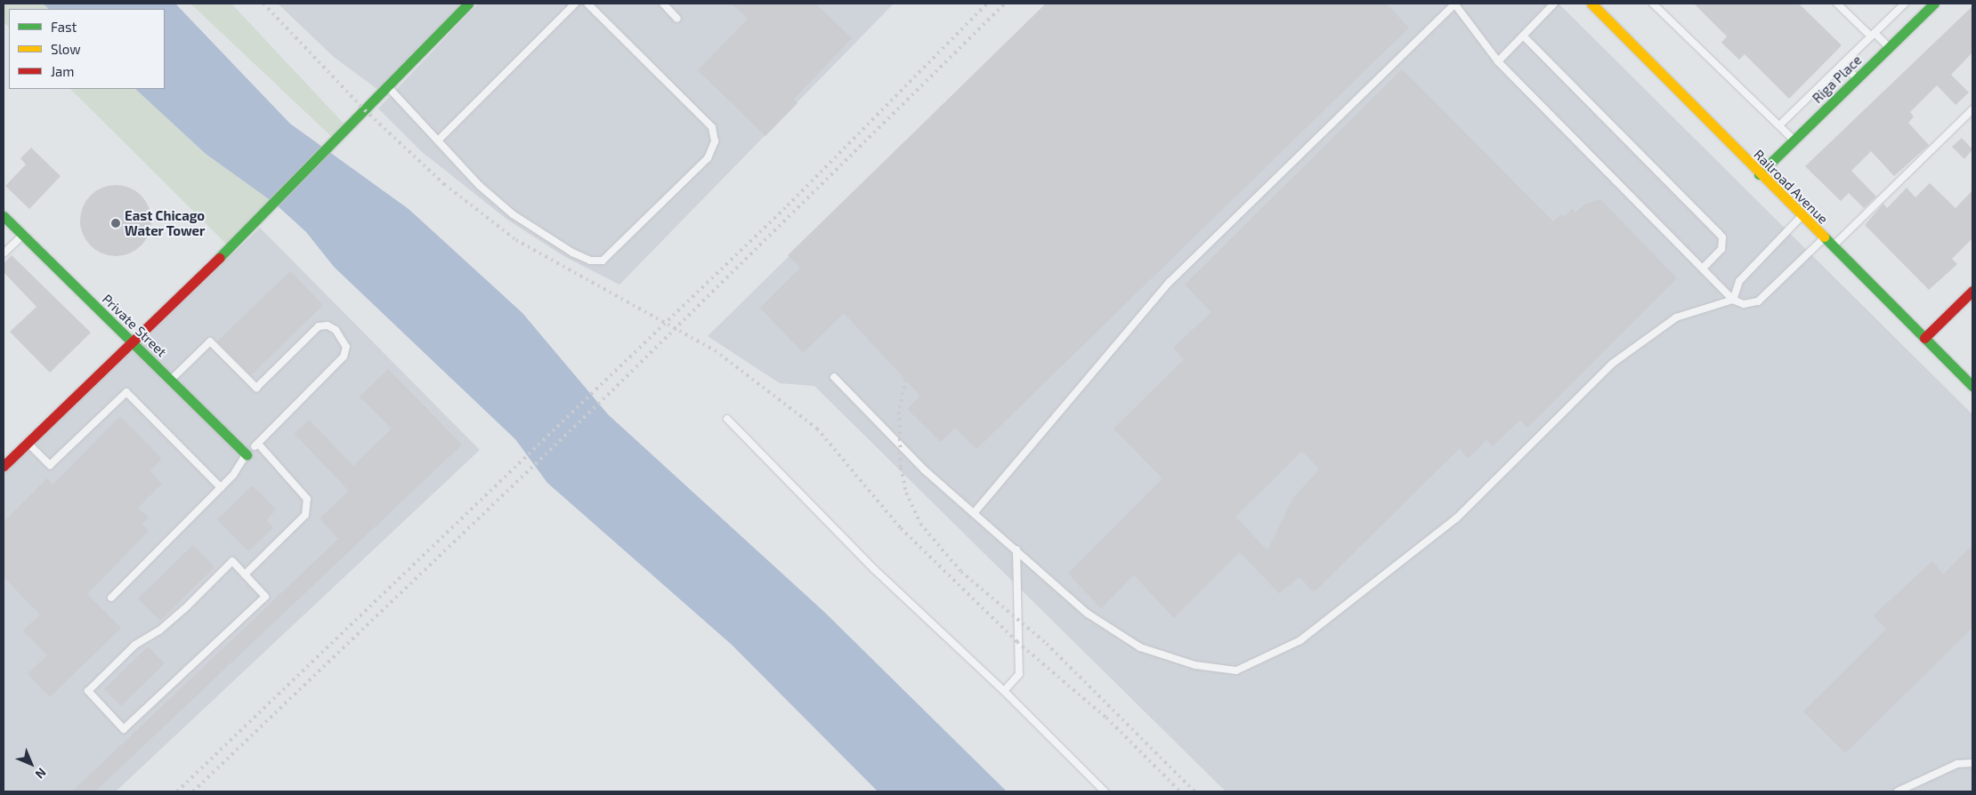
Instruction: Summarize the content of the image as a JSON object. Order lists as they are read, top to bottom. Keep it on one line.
{"streets":{"street":["Riga Place","Railroad Avenue","Private Street"]},"crossings":[["Riga Place","Railroad Avenue"]],"places":["East Chicago Water Tower"],"legend":["Fast","Slow","Jam"],"north":"bottom right"}
